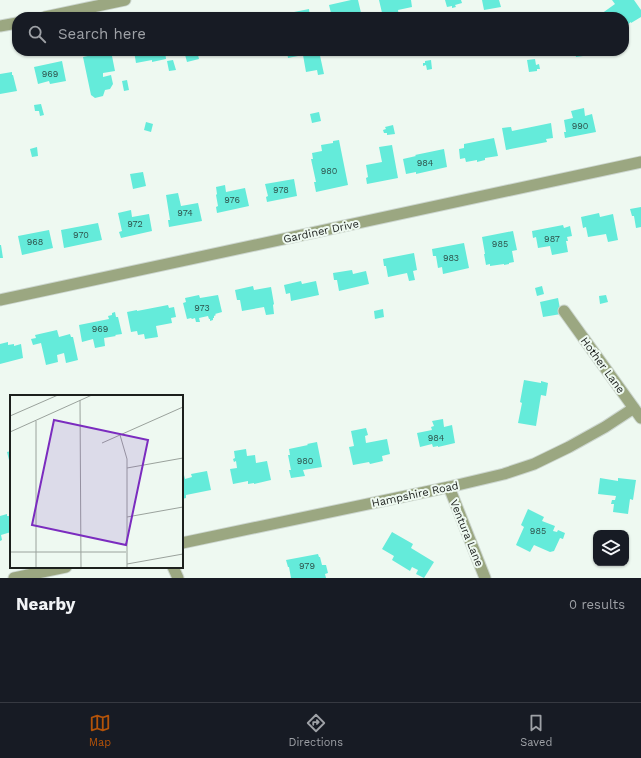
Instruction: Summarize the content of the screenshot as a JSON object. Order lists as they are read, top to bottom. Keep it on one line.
{"streets":{"street":["Gardiner Drive","Hother Lane","Hampshire Road","Ventura Lane"]},"crossings":[["Hother Lane","Hampshire Road"],["Hampshire Road","Ventura Lane"]],"house_numbers":["969","990","984","980","978","976","974","972","970","987","968","985","983","973","969","984","980","985","979"],"page":{"search":"Search here","heading":["Nearby","0 results"],"nav":["Map","Directions","Saved"]}}
